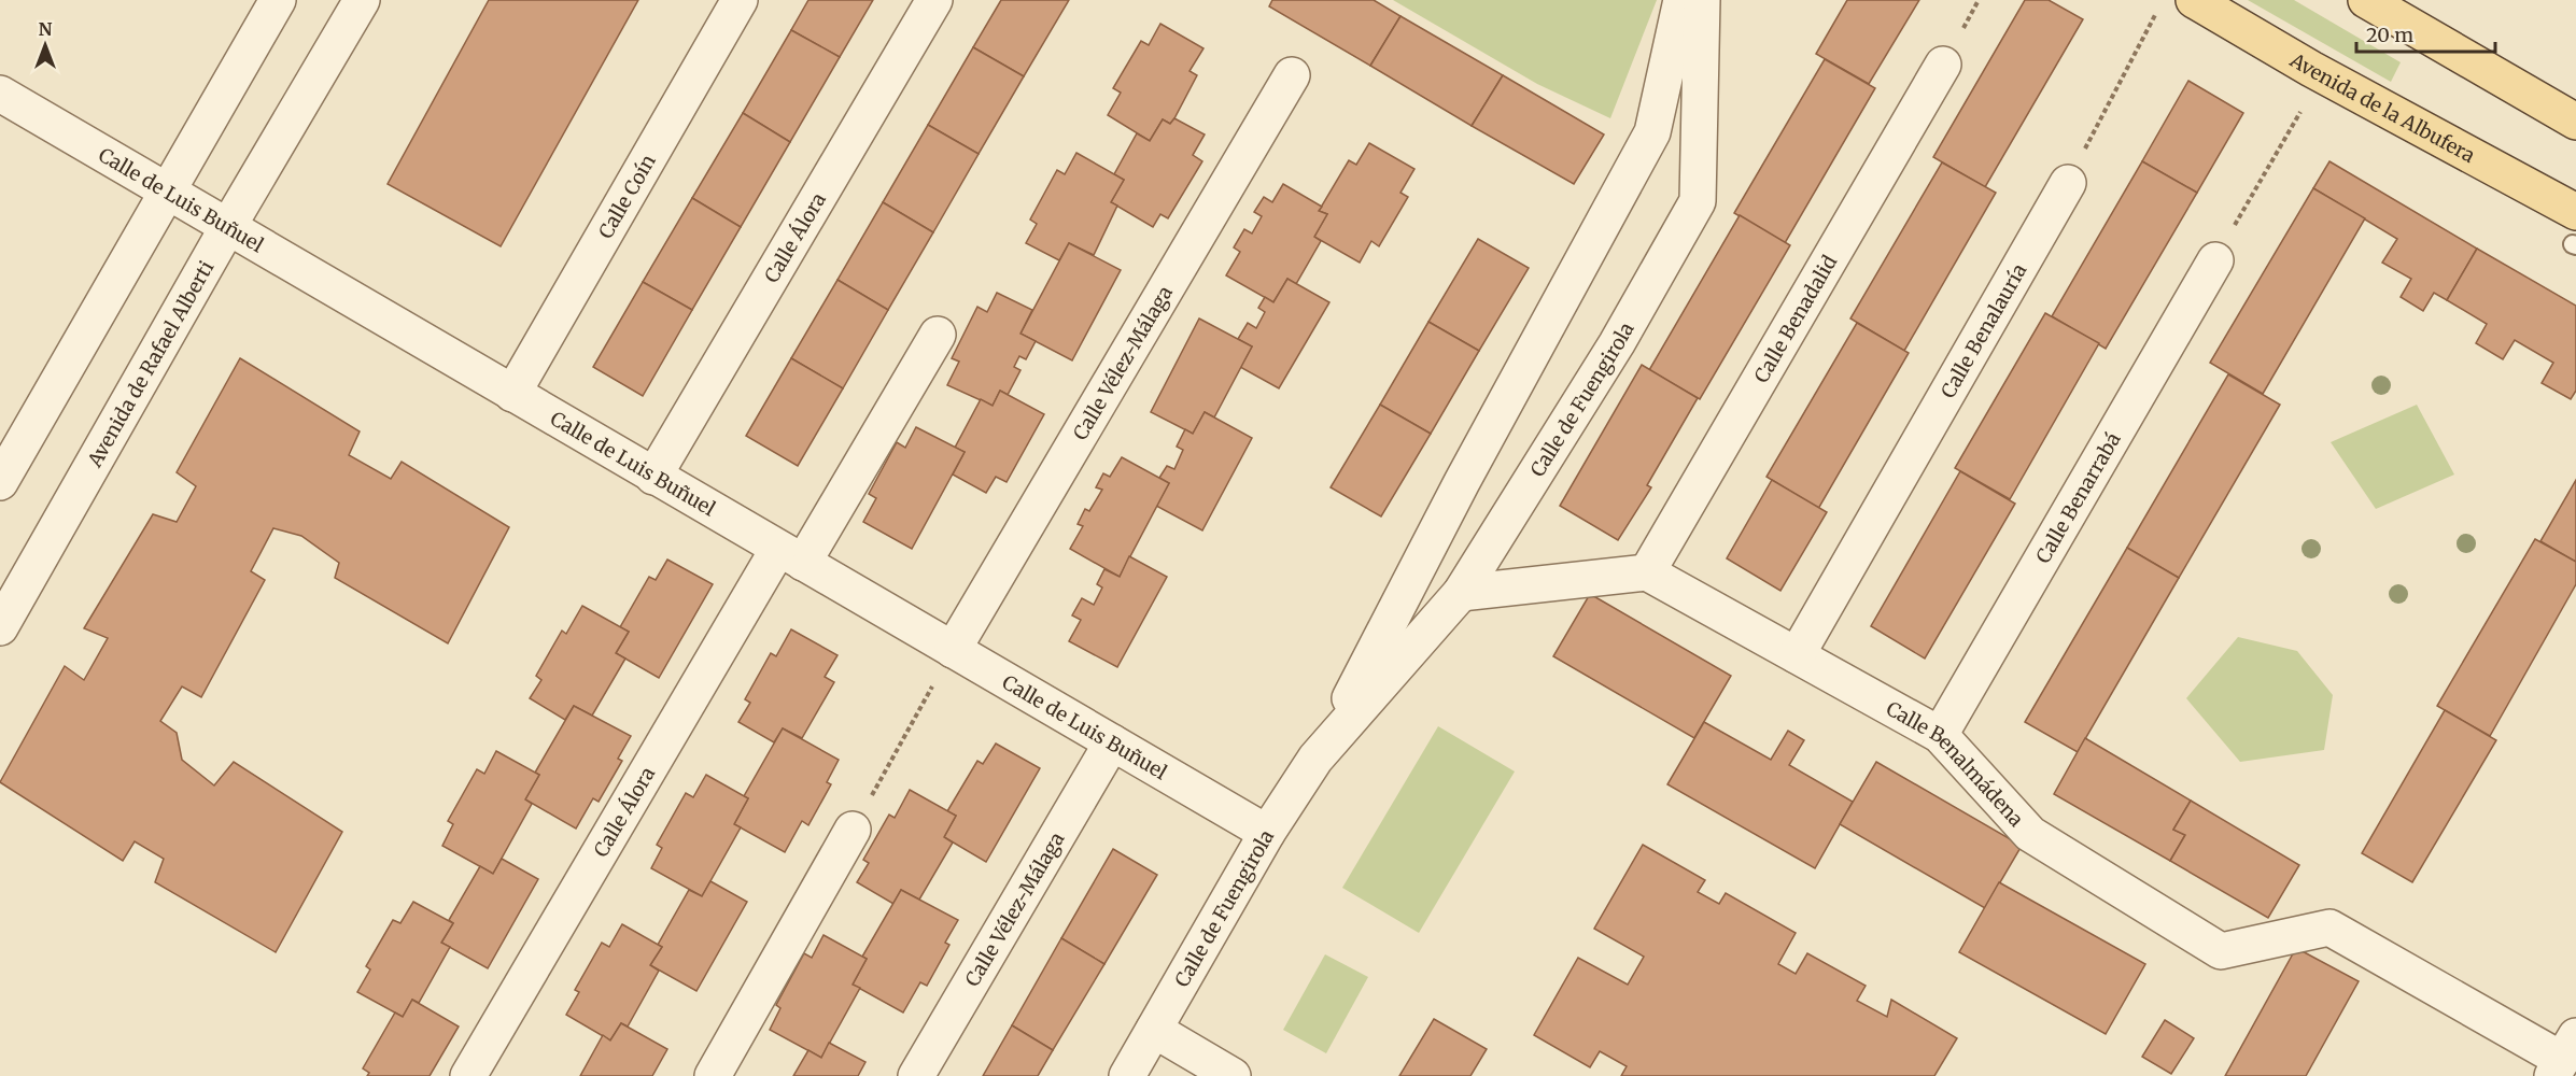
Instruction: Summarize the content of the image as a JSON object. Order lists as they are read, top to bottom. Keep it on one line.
{"streets":{"main road":["Avenida de la Albufera"],"street":["Calle Coín","Calle de Luis Buñuel","Calle Álora","Calle Benadalid","Calle Benalauría","Calle Vélez-Málaga","Avenida de Rafael Alberti","Calle de Fuengirola","Calle Benarrabá","Calle Benalmádena"]},"crossings":[["Calle Coín","Calle de Luis Buñuel"],["Calle de Luis Buñuel","Calle Álora"],["Calle de Luis Buñuel","Calle Vélez-Málaga"],["Calle de Luis Buñuel","Avenida de Rafael Alberti"],["Calle de Luis Buñuel","Calle de Fuengirola"],["Calle Benadalid","Calle Benalmádena"],["Calle Benalauría","Calle Benalmádena"],["Calle Benarrabá","Calle Benalmádena"]],"scale_bar":"20 m","north":"top"}
